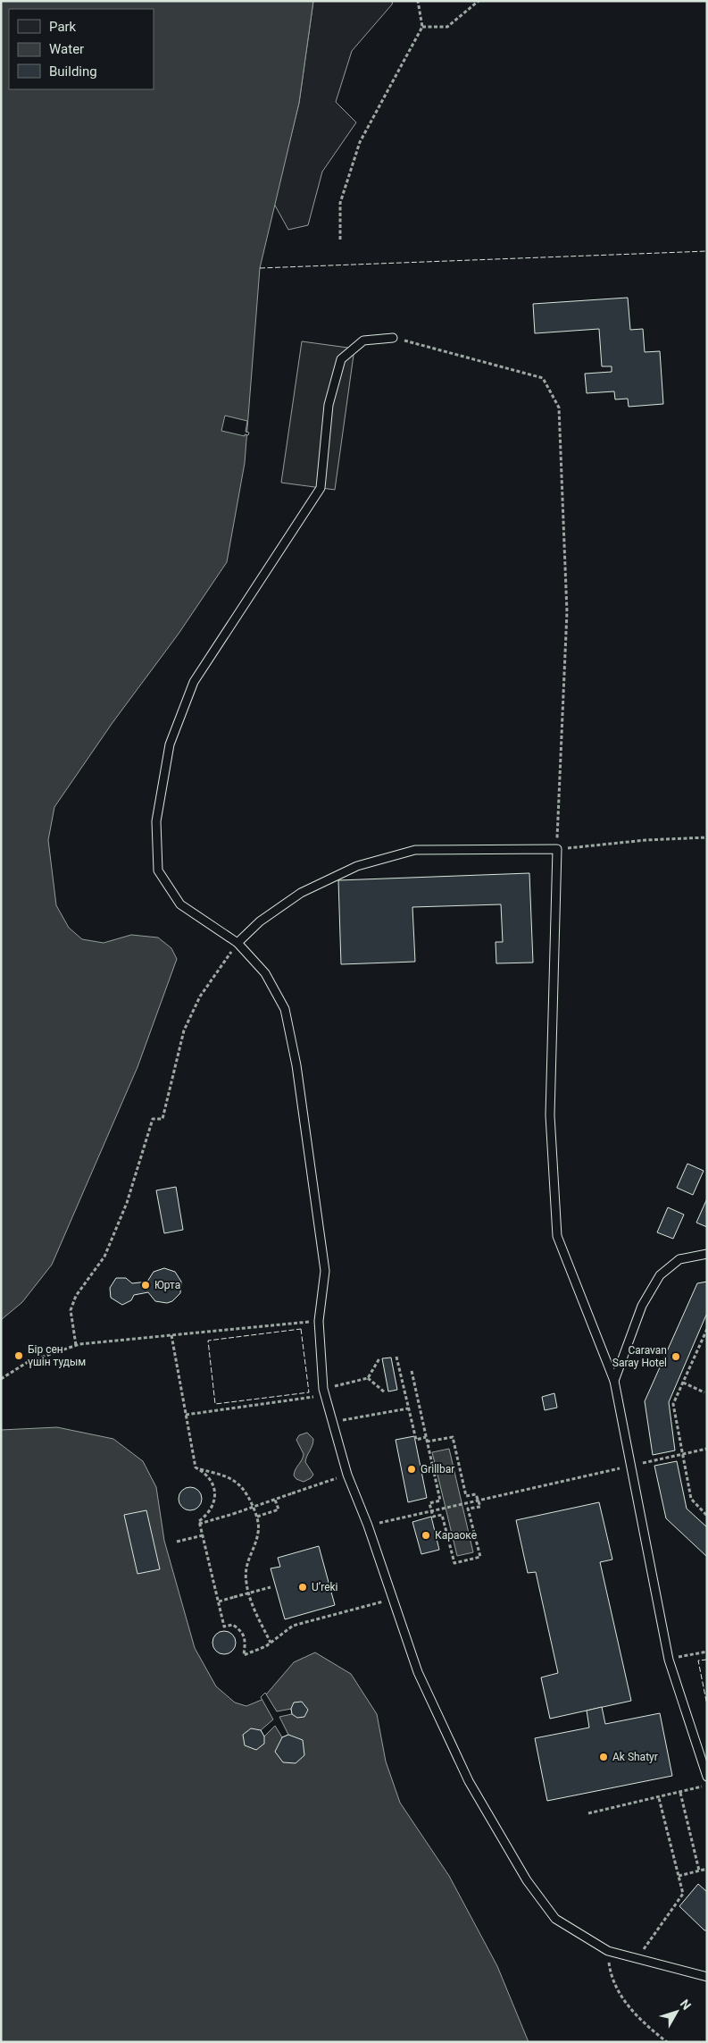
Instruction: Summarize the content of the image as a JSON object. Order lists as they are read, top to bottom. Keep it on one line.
{"places":["Юрта","Бір сен үшін тудым","Caravan Saray Hotel","Grillbar","Караоке","U’reki","Ak Shatyr"],"legend":["Park","Water","Building"],"north":"top right"}
